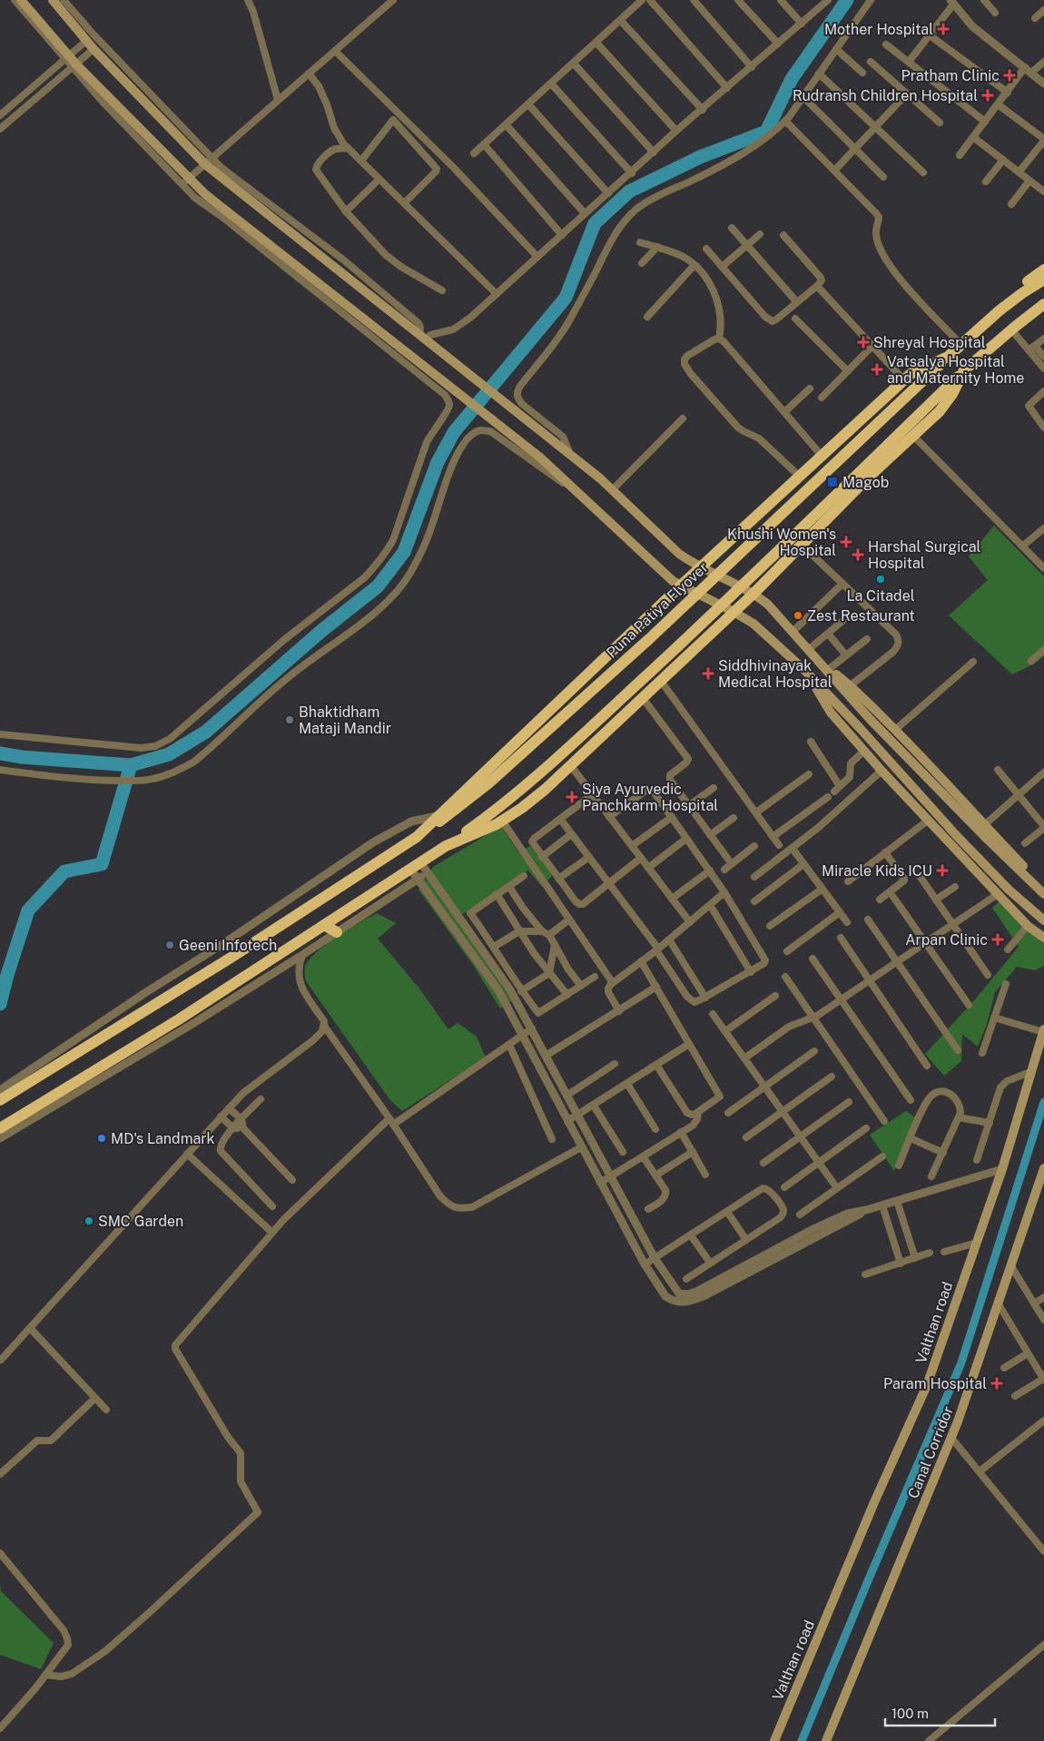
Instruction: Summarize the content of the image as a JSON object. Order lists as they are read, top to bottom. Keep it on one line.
{"streets":{"highway":["Puna Patiya Flyover"],"main road":["Valthan road","Canal Corridor"]},"places":{"health":["Mother Hospital","Pratham Clinic","Rudransh Children Hospital","Shreyal Hospital","Vatsalya Hospital and Maternity Home","Khushi Women's Hospital","Harshal Surgical Hospital","Siddhivinayak Medical Hospital","Siya Ayurvedic Panchkarm Hospital","Miracle Kids ICU","Arpan Clinic","Param Hospital"],"transit":["Magob"],"other":["La Citadel","Zest Restaurant","Bhaktidham Mataji Mandir","Geeni Infotech","MD's Landmark","SMC Garden"]},"scale_bar":"100 m"}
